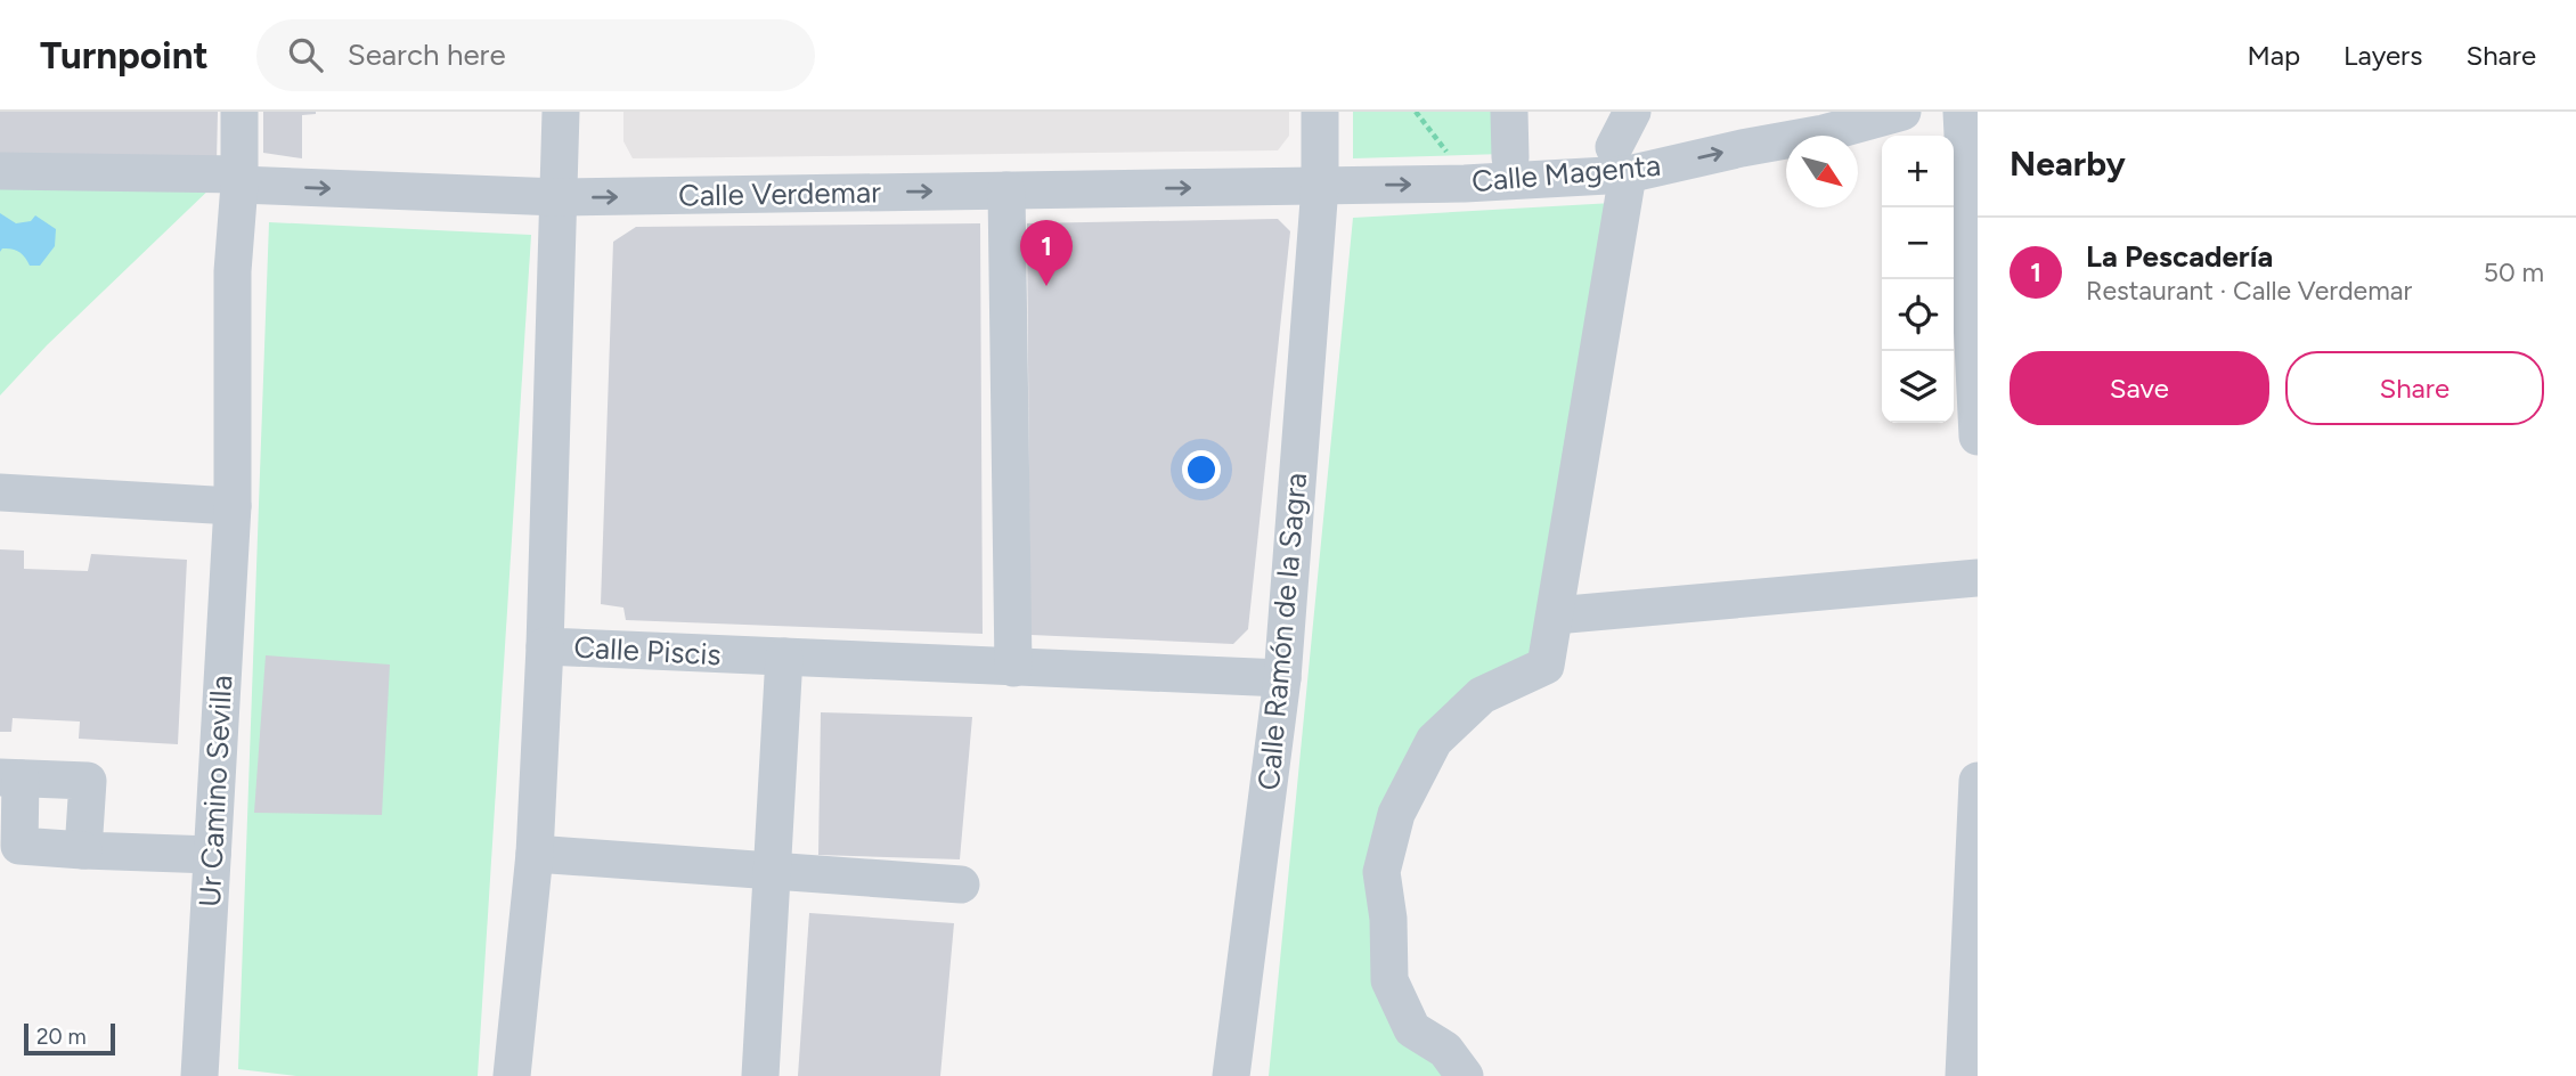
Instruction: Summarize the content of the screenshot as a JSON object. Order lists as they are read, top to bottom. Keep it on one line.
{"streets":{"street":["Calle Magenta","Calle Verdemar","Calle Ramón de la Sagra","Calle Piscis","Ur Camino Sevilla"]},"crossings":[["Calle Magenta","Calle Verdemar"],["Calle Magenta","Calle Ramón de la Sagra"],["Calle Verdemar","Calle Ramón de la Sagra"],["Calle Verdemar","Calle Piscis"],["Calle Verdemar","Ur Camino Sevilla"],["Calle Ramón de la Sagra","Calle Piscis"]],"one_way":["Calle Magenta","Calle Verdemar"],"scale_bar":"20 m","north":"bottom right","page":{"header":"Turnpoint","search":"Search here","nav":["Map","Layers","Share"],"heading":"Nearby","map_buttons":["+","−"],"list":[{"mark":"1","name":"La Pescadería","note":"Restaurant · Calle Verdemar","value":"50 m"}],"pins":"1","buttons":["Save","Share"],"scale":"20 m"}}
